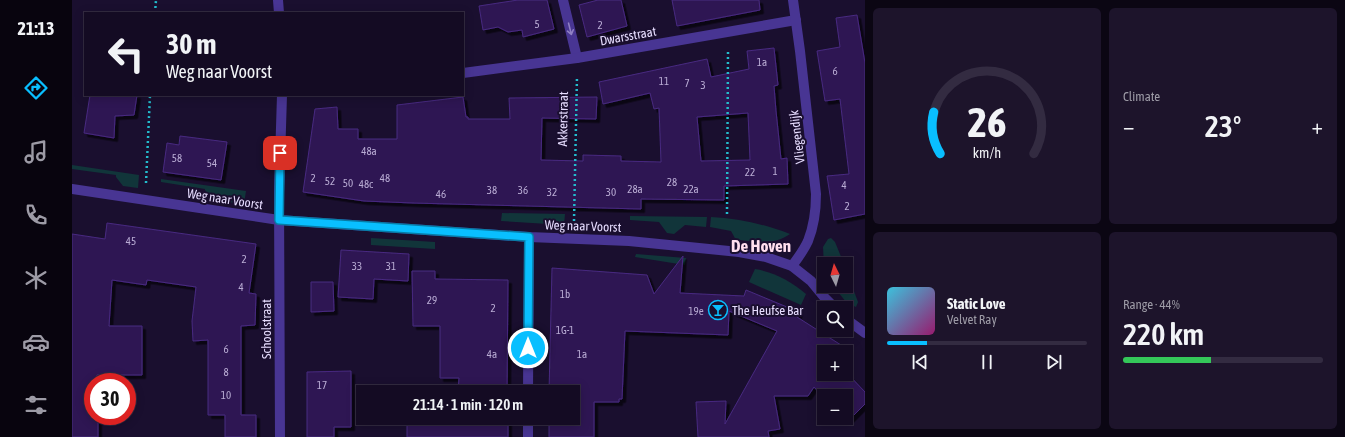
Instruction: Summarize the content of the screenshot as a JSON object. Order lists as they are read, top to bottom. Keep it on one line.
{"streets":{"street":["Dwarsstraat","Vliegendijk","Weg naar Voorst","Schoolstraat"],"path":["Akkerstraat"]},"crossings":[["Dwarsstraat","Akkerstraat"],["Dwarsstraat","Vliegendijk"],["Akkerstraat","Weg naar Voorst"],["Vliegendijk","Weg naar Voorst"],["Weg naar Voorst","Schoolstraat"]],"districts":["De Hoven"],"places":{"bar":["The Heufse Bar"]},"house_numbers":["5","2","1a","6","11","7","3","48a","58","54","1","22","2","48","52","28","50","48c","4","28a","22a","38","36","32","30","46","2","45","2","33","31","4","1b","29","2","19e","1G-1","6","4a","1a","8","17","10"],"north":"top","page":{"tabs":"21:13","tile":["Climate",["Range · 44%","220 km"]],"turn":["30 m","Weg naar Voorst"],"heat":["−","23°","+"],"map_buttons":["+","−"],"song":["Static Love","Velvet Ray"],"limit":"30","trip":"21:14 · 1 min · 120 m","gauge":["26","km/h"]}}
